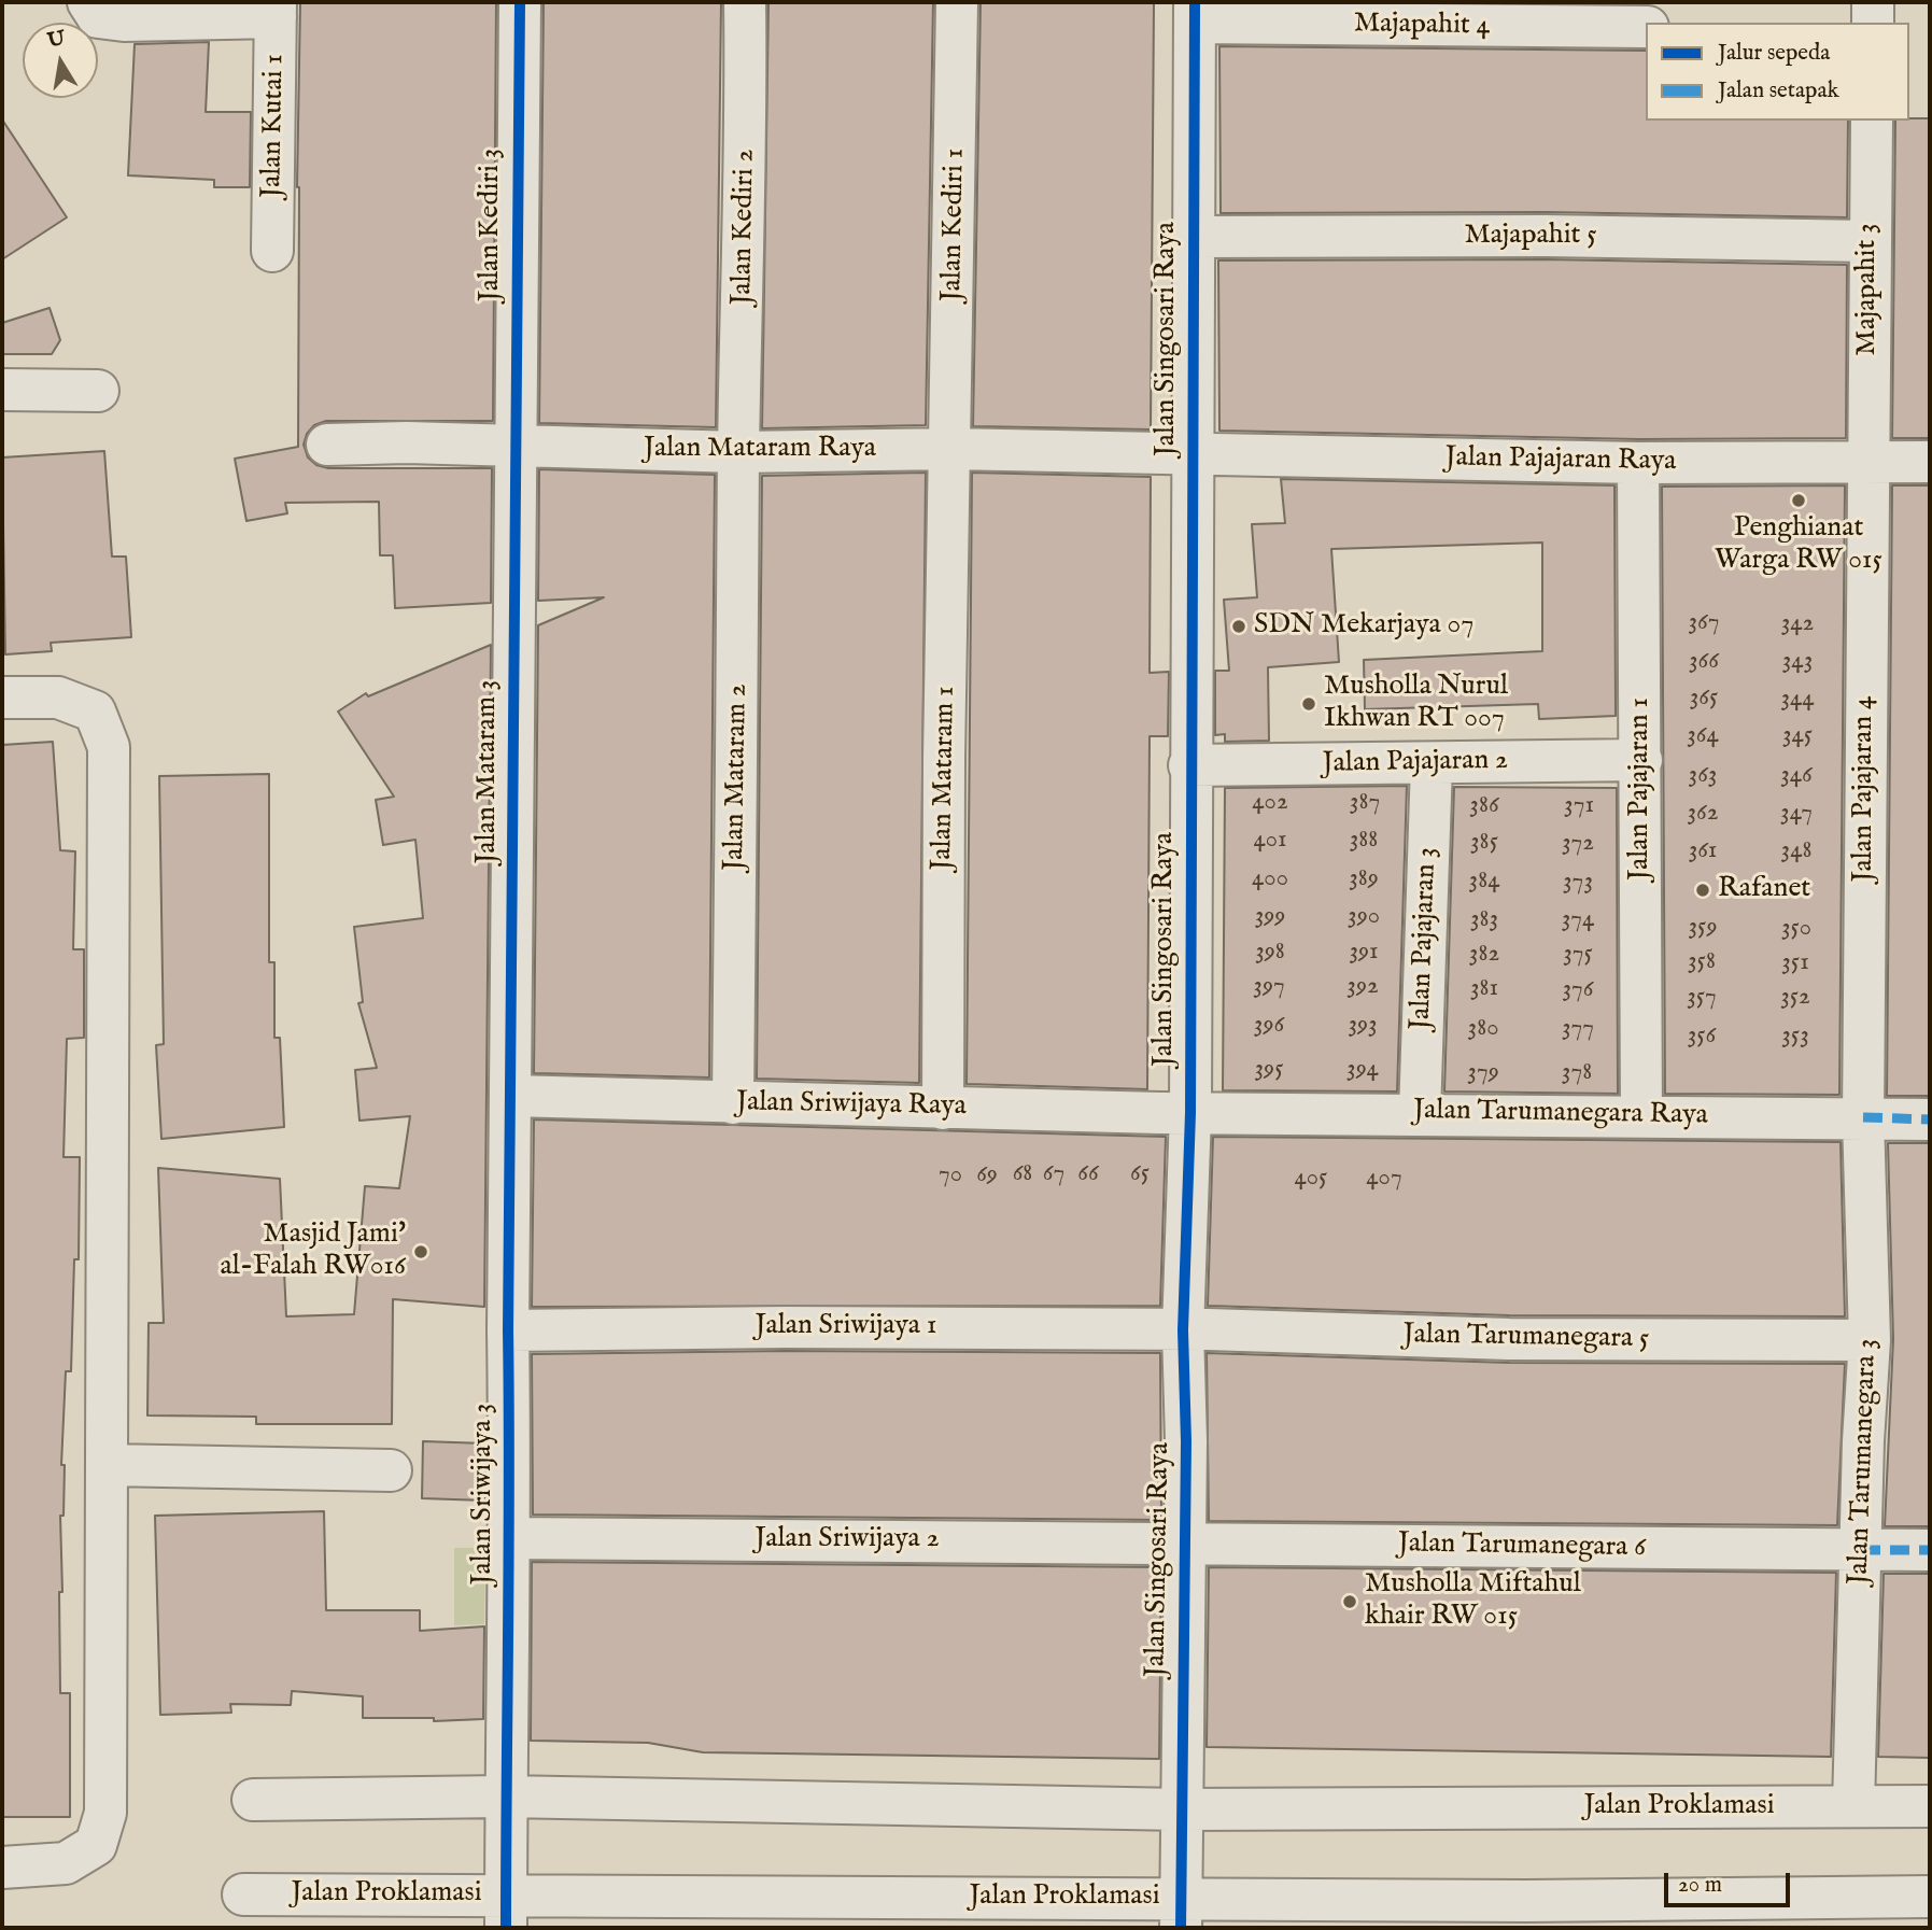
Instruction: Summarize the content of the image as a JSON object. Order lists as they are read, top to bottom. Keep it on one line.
{"streets":{"street":["Majapahit 4","Jalan Kutai 1","Jalan Kediri 3","Jalan Kediri 1","Jalan Kediri 2","Majapahit 5","Majapahit 3","Jalan Singosari Raya","Jalan Mataram Raya","Jalan Pajajaran Raya","Jalan Pajajaran 2","Jalan Mataram 3","Jalan Mataram 2","Jalan Mataram 1","Jalan Pajajaran 1","Jalan Pajajaran 4","Jalan Pajajaran 3","Jalan Sriwijaya Raya","Jalan Tarumanegara Raya","Jalan Sriwijaya 1","Jalan Tarumanegara 5","Jalan Tarumanegara 3","Jalan Sriwijaya 3","Jalan Sriwijaya 2","Jalan Tarumanegara 6","Jalan Proklamasi"]},"crossings":[["Majapahit 4","Jalan Singosari Raya"],["Jalan Kediri 3","Jalan Mataram Raya"],["Jalan Kediri 3","Jalan Mataram 3"],["Jalan Kediri 1","Jalan Mataram Raya"],["Jalan Kediri 1","Jalan Mataram 1"],["Jalan Kediri 2","Jalan Mataram Raya"],["Jalan Kediri 2","Jalan Mataram 2"],["Majapahit 5","Majapahit 3"],["Majapahit 5","Jalan Singosari Raya"],["Majapahit 3","Jalan Pajajaran Raya"],["Majapahit 3","Jalan Pajajaran 4"],["Jalan Singosari Raya","Jalan Mataram Raya"],["Jalan Singosari Raya","Jalan Pajajaran Raya"],["Jalan Singosari Raya","Jalan Pajajaran 2"],["Jalan Singosari Raya","Jalan Sriwijaya Raya"],["Jalan Singosari Raya","Jalan Tarumanegara Raya"],["Jalan Singosari Raya","Jalan Sriwijaya 1"],["Jalan Singosari Raya","Jalan Tarumanegara 5"],["Jalan Singosari Raya","Jalan Sriwijaya 2"],["Jalan Singosari Raya","Jalan Tarumanegara 6"],["Jalan Singosari Raya","Jalan Proklamasi"],["Jalan Mataram Raya","Jalan Pajajaran Raya"],["Jalan Mataram Raya","Jalan Mataram 3"],["Jalan Mataram Raya","Jalan Mataram 2"],["Jalan Mataram Raya","Jalan Mataram 1"],["Jalan Pajajaran Raya","Jalan Pajajaran 1"],["Jalan Pajajaran Raya","Jalan Pajajaran 4"],["Jalan Pajajaran 2","Jalan Pajajaran 1"],["Jalan Pajajaran 2","Jalan Pajajaran 3"],["Jalan Mataram 3","Jalan Sriwijaya Raya"],["Jalan Mataram 3","Jalan Sriwijaya 3"],["Jalan Mataram 2","Jalan Sriwijaya Raya"],["Jalan Mataram 1","Jalan Sriwijaya Raya"],["Jalan Pajajaran 1","Jalan Tarumanegara Raya"],["Jalan Pajajaran 4","Jalan Tarumanegara Raya"],["Jalan Pajajaran 4","Jalan Tarumanegara 3"],["Jalan Pajajaran 3","Jalan Tarumanegara Raya"],["Jalan Sriwijaya Raya","Jalan Tarumanegara Raya"],["Jalan Sriwijaya Raya","Jalan Sriwijaya 3"],["Jalan Tarumanegara Raya","Jalan Tarumanegara 3"],["Jalan Sriwijaya 1","Jalan Tarumanegara 5"],["Jalan Sriwijaya 1","Jalan Sriwijaya 3"],["Jalan Tarumanegara 5","Jalan Tarumanegara 3"],["Jalan Tarumanegara 3","Jalan Tarumanegara 6"],["Jalan Tarumanegara 3","Jalan Proklamasi"],["Jalan Sriwijaya 3","Jalan Sriwijaya 2"],["Jalan Sriwijaya 3","Jalan Proklamasi"],["Jalan Sriwijaya 2","Jalan Tarumanegara 6"]],"places":["Penghianat Warga RW 015","SDN Mekarjaya 07","Musholla Nurul Ikhwan RT 007","Rafanet","Masjid Jami' al-Falah RW016","Musholla Miftahul khair RW 015"],"house_numbers":["367","342","366","343","365","344","364","345","363","346","402","387","386","371","362","347","401","388","385","372","361","348","400","389","384","373","399","390","383","374","359","350","398","391","382","375","358","351","397","392","381","376","357","352","396","393","380","377","356","353","395","394","379","378","68","67","66","65","70","69","405","407"],"legend":["Jalur sepeda","Jalan setapak"],"scale_bar":"20 m","north":"top"}
